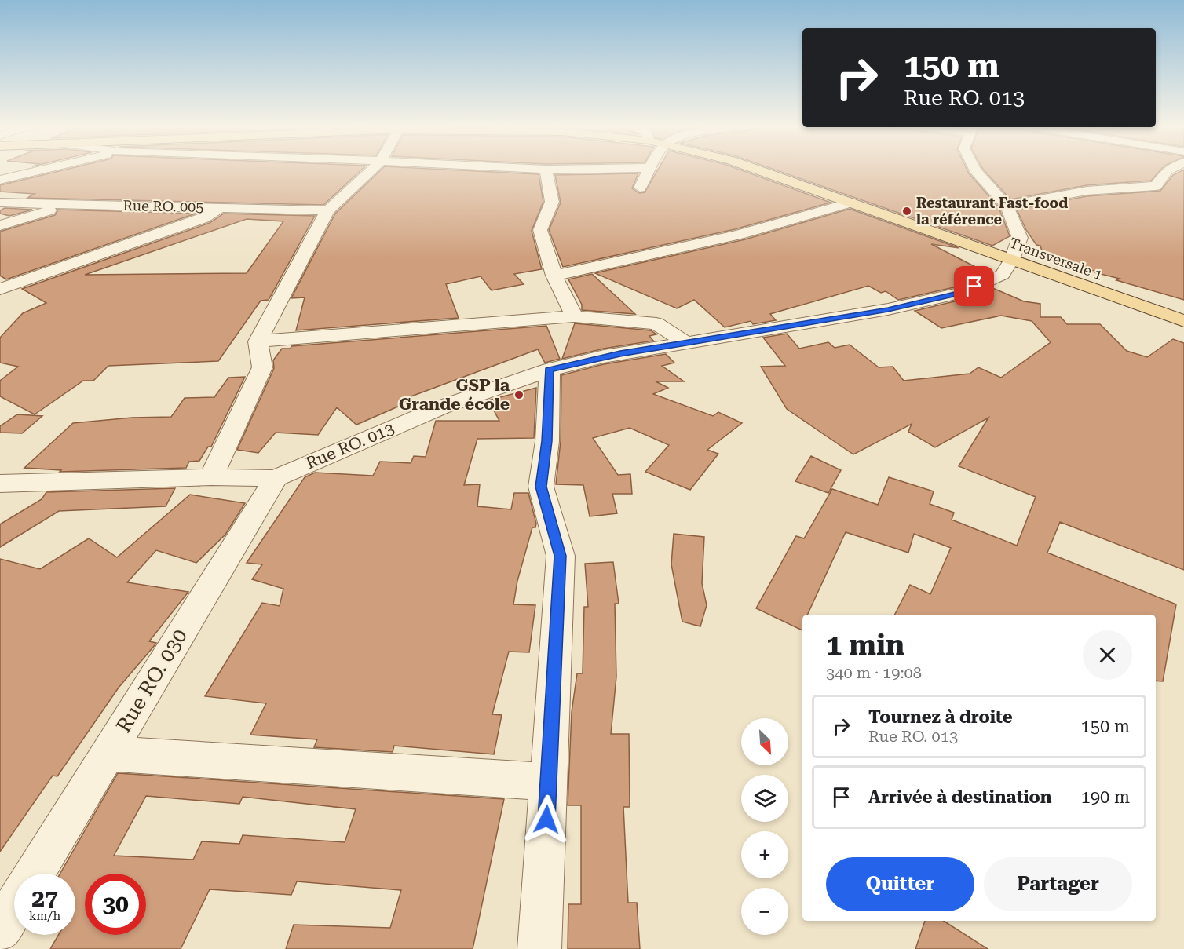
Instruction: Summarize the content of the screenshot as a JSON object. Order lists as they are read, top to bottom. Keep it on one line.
{"streets":{"main road":["Transversale 1"],"street":["Rue RO. 005","Rue RO. 013","Rue RO. 030"]},"crossings":[["Transversale 1","Rue RO. 013"],["Rue RO. 013","Rue RO. 030"]],"places":["Restaurant Fast-food la référence","GSP la Grande école"],"north":"bottom right","page":{"turn":["150 m","Rue RO. 013"],"heading":["1 min","340 m · 19:08"],"list":[{"name":"Tournez à droite","note":"Rue RO. 013","value":"150 m"},{"name":"Arrivée à destination","value":"190 m"}],"map_buttons":["+","−"],"buttons":["Quitter","Partager"],"speed":"27 km/h","limit":"30"}}
